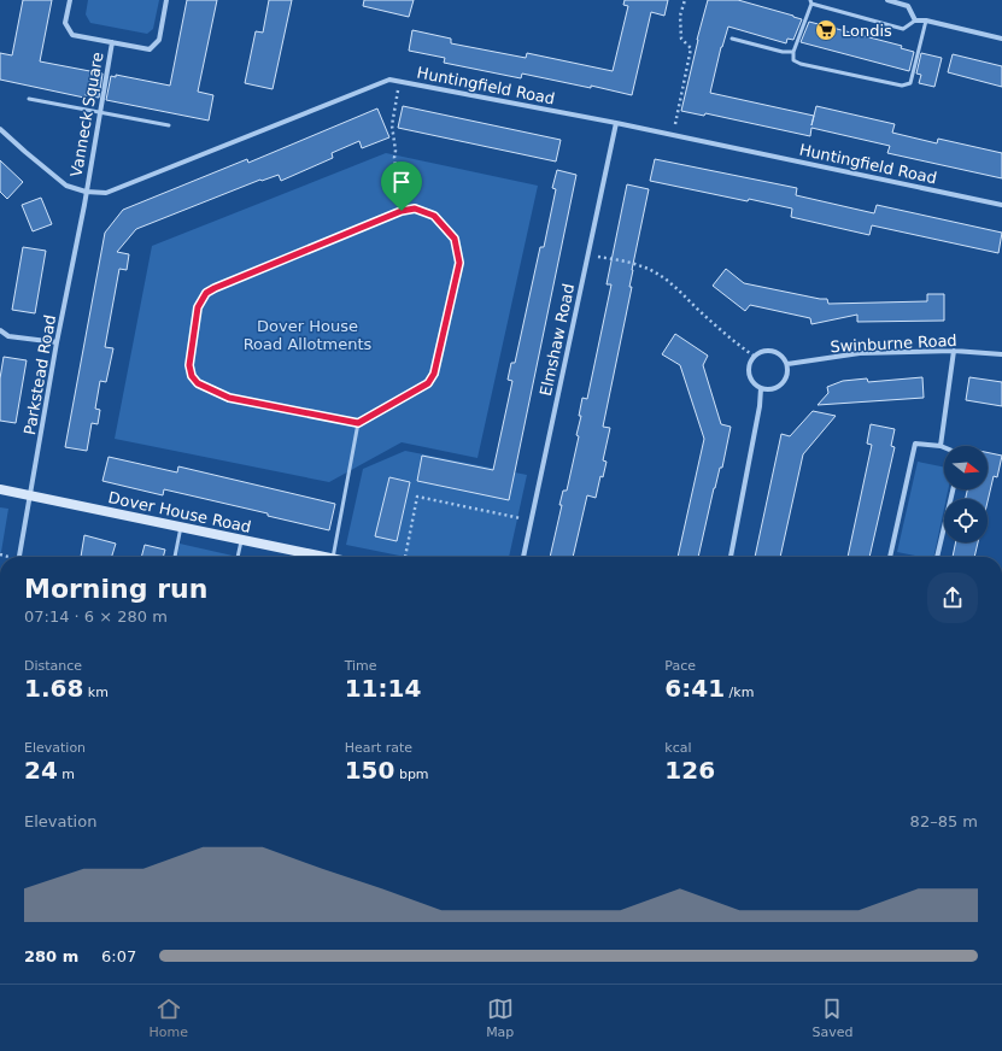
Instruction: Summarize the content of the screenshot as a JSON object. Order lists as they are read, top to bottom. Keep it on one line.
{"streets":{"street":["Huntingfield Road","Vanneck Square","Elmshaw Road","Swinburne Road","Parkstead Road","Dover House Road"]},"crossings":[["Huntingfield Road","Vanneck Square"],["Huntingfield Road","Elmshaw Road"],["Huntingfield Road","Parkstead Road"],["Vanneck Square","Parkstead Road"],["Parkstead Road","Dover House Road"]],"parks":["Dover House Road Allotments"],"places":{"supermarket":["Londis"]},"north":"right","page":{"heading":["Morning run","07:14 · 6 × 280 m"],"stats":[["Distance","1.68 km"],["Time","11:14"],["Pace","6:41 /km"],["Elevation","24 m"],["Heart rate","150 bpm"],["kcal","126"]],"chart":["Elevation","82–85 m"],"list":[{"name":"280 m","note":"6:07"}],"tabs":["Home","Map","Saved"]}}
